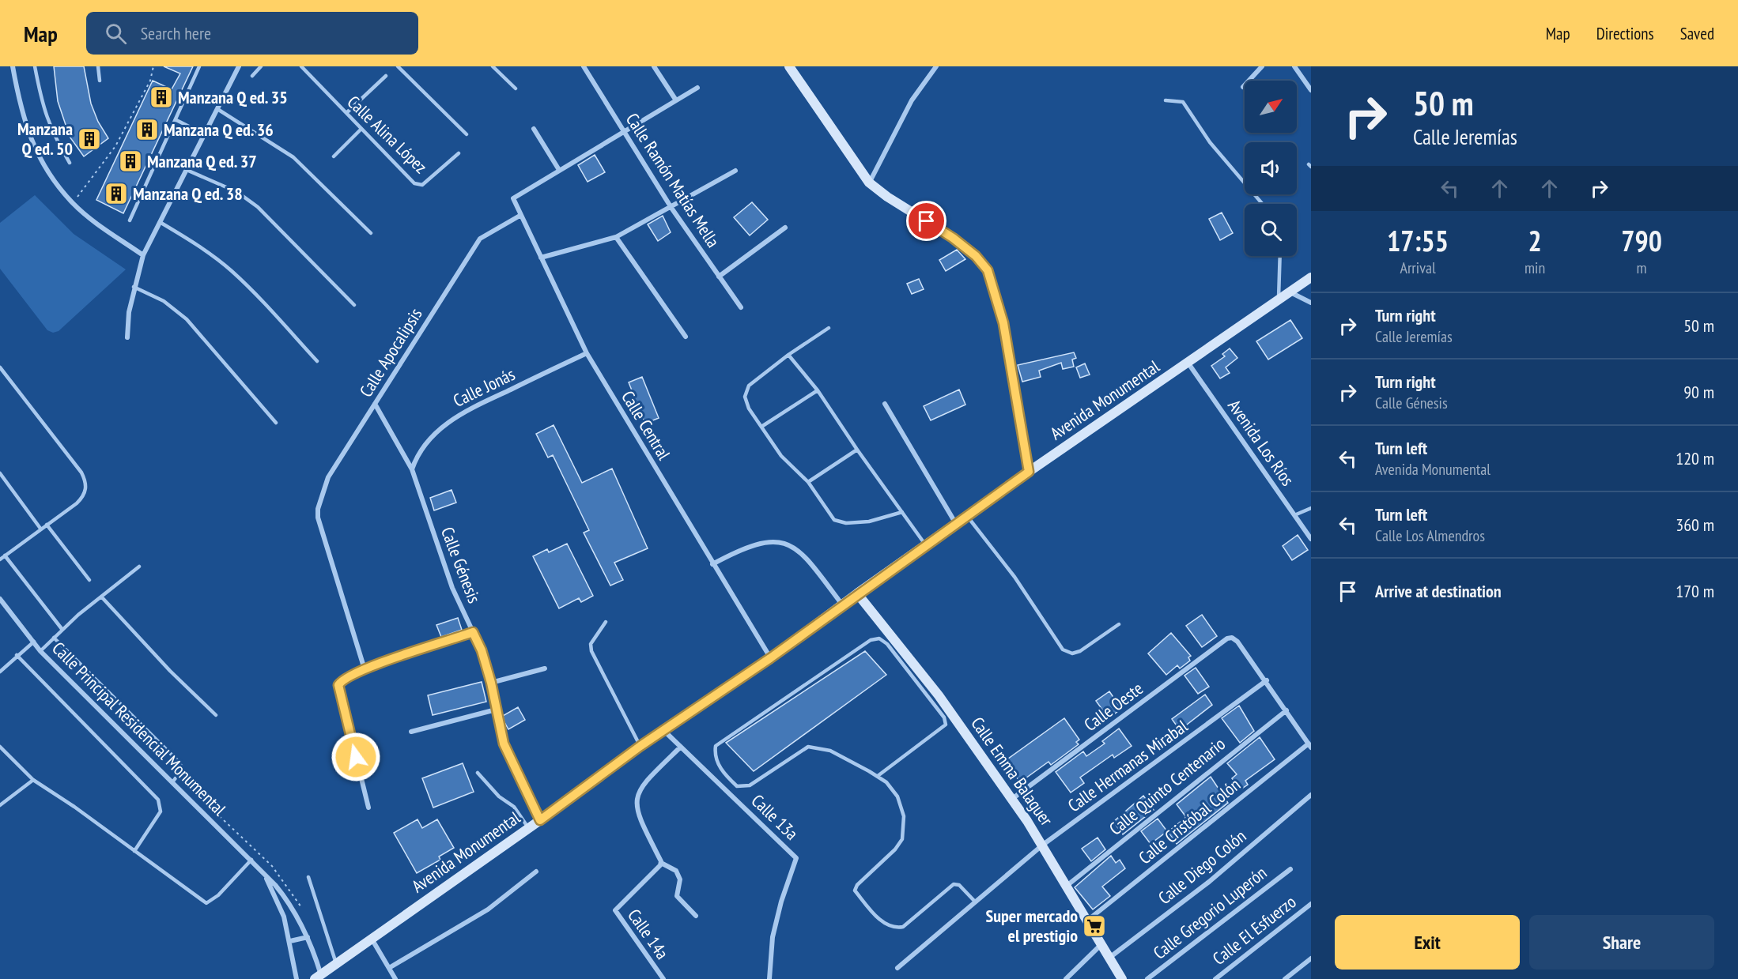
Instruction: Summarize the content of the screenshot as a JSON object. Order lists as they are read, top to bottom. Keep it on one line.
{"streets":{"main road":["Avenida Monumental","Calle Emma Balaguer"],"street":["Calle Ramón Matías Mella","Calle Apocalipsis","Calle Jonás","Calle Central","Avenida Los Ríos","Calle Génesis","Calle Oeste","Calle Principal Residencial Monumental","Calle Hermanas Mirabal","Calle Quinto Centenario","Calle 13a","Calle Cristóbal Colón","Calle Diego Colón","Calle Gregorio Luperón","Calle El Esfuerzo","Calle 14a"],"lane":["Calle Alina López"]},"crossings":[["Calle Apocalipsis","Calle Central"],["Calle Apocalipsis","Calle Génesis"],["Calle Jonás","Calle Central"],["Calle Jonás","Calle Génesis"],["Avenida Monumental","Calle Central"],["Avenida Monumental","Avenida Los Ríos"],["Avenida Monumental","Calle Génesis"],["Avenida Monumental","Calle Principal Residencial Monumental"],["Avenida Monumental","Calle Emma Balaguer"],["Avenida Monumental","Calle 13a"],["Calle Oeste","Calle Hermanas Mirabal"],["Calle Oeste","Calle Emma Balaguer"],["Calle Hermanas Mirabal","Calle Emma Balaguer"],["Calle Emma Balaguer","Calle Quinto Centenario"],["Calle Emma Balaguer","Calle Cristóbal Colón"],["Calle Emma Balaguer","Calle Diego Colón"]],"places":{"building":["Manzana Q ed. 35","Manzana Q ed. 36","Manzana Q ed. 50","Manzana Q ed. 37","Manzana Q ed. 38"],"supermarket":["Super mercado el prestigio"]},"north":"top right","page":{"header":"Map","search":"Search here","nav":["Map","Directions","Saved"],"turn":["50 m","Calle Jeremías"],"eta":["17:55","Arrival","2","min","790","m"],"list":[{"name":"Turn right","note":"Calle Jeremías","value":"50 m"},{"name":"Turn right","note":"Calle Génesis","value":"90 m"},{"name":"Turn left","note":"Avenida Monumental","value":"120 m"},{"name":"Turn left","note":"Calle Los Almendros","value":"360 m"},{"name":"Arrive at destination","value":"170 m"}],"buttons":["Exit","Share"]}}
